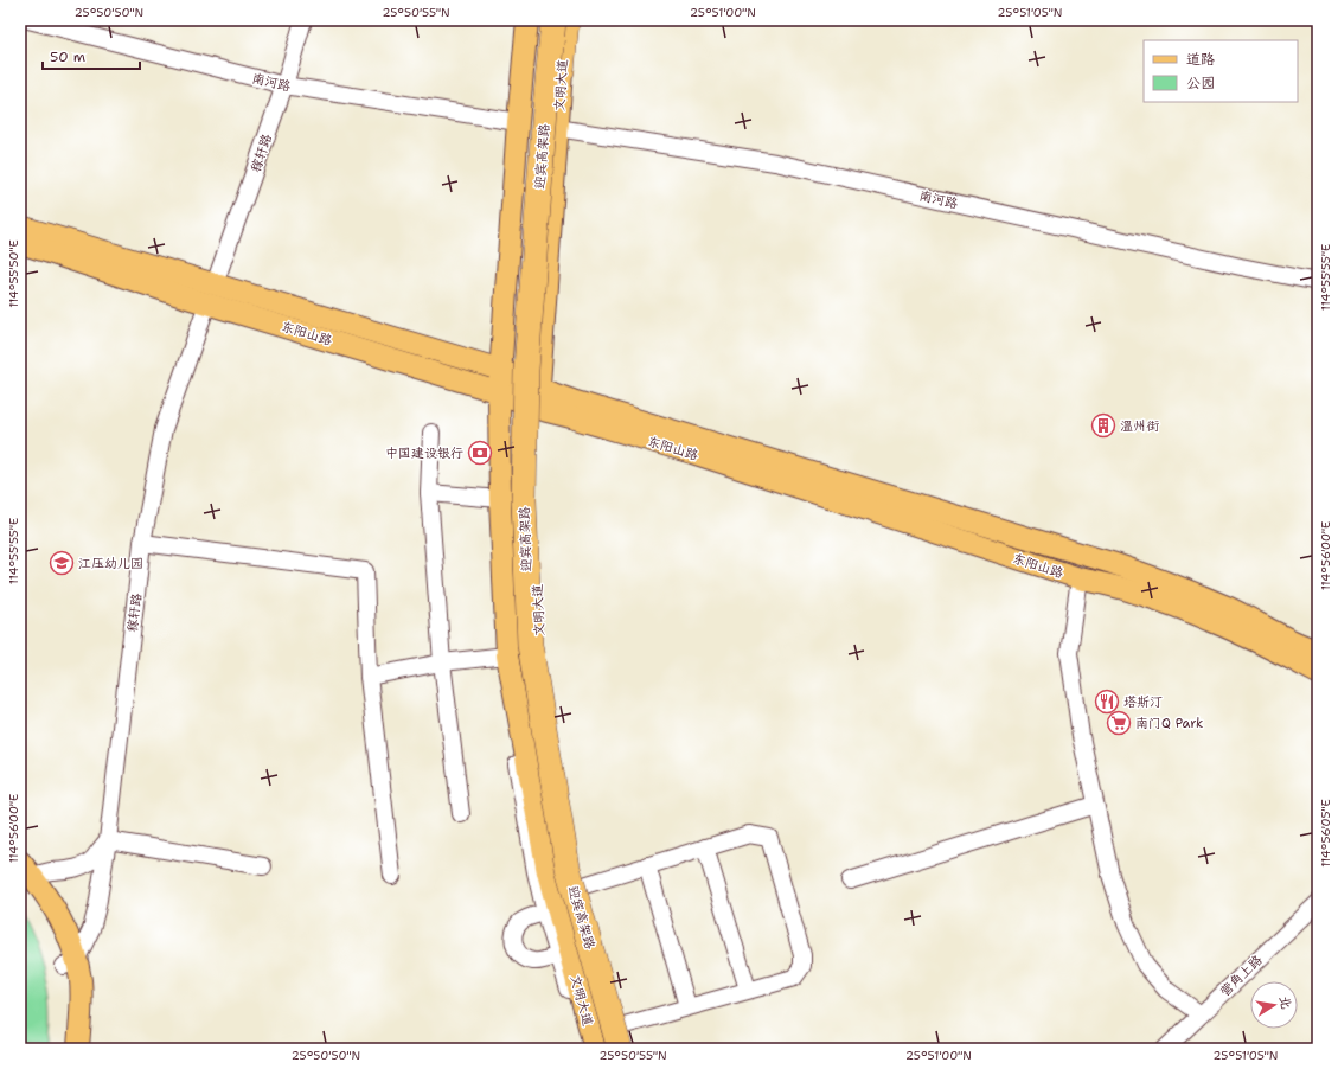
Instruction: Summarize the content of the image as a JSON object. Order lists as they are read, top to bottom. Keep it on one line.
{"streets":{"highway":["迎宾高架路"],"main road":["文明大道","东阳山路"],"street":["南河路","稼轩路","营角上路"]},"crossings":[["南河路","文明大道"],["南河路","稼轩路"],["文明大道","东阳山路"],["稼轩路","东阳山路"]],"places":{"building":["温州街"],"bank":["中国建设银行"],"school or university":["江压幼儿园"],"restaurant":["塔斯汀"],"supermarket":["南门Q Park"]},"legend":["道路","公园"],"scale_bar":"50 m","north":"right","coordinates":["25°50'50\"N","25°50'55\"N","25°51'00\"N","25°51'05\"N","114°55'50\"E","114°55'55\"E","114°56'00\"E","114°56'05\"E"]}
